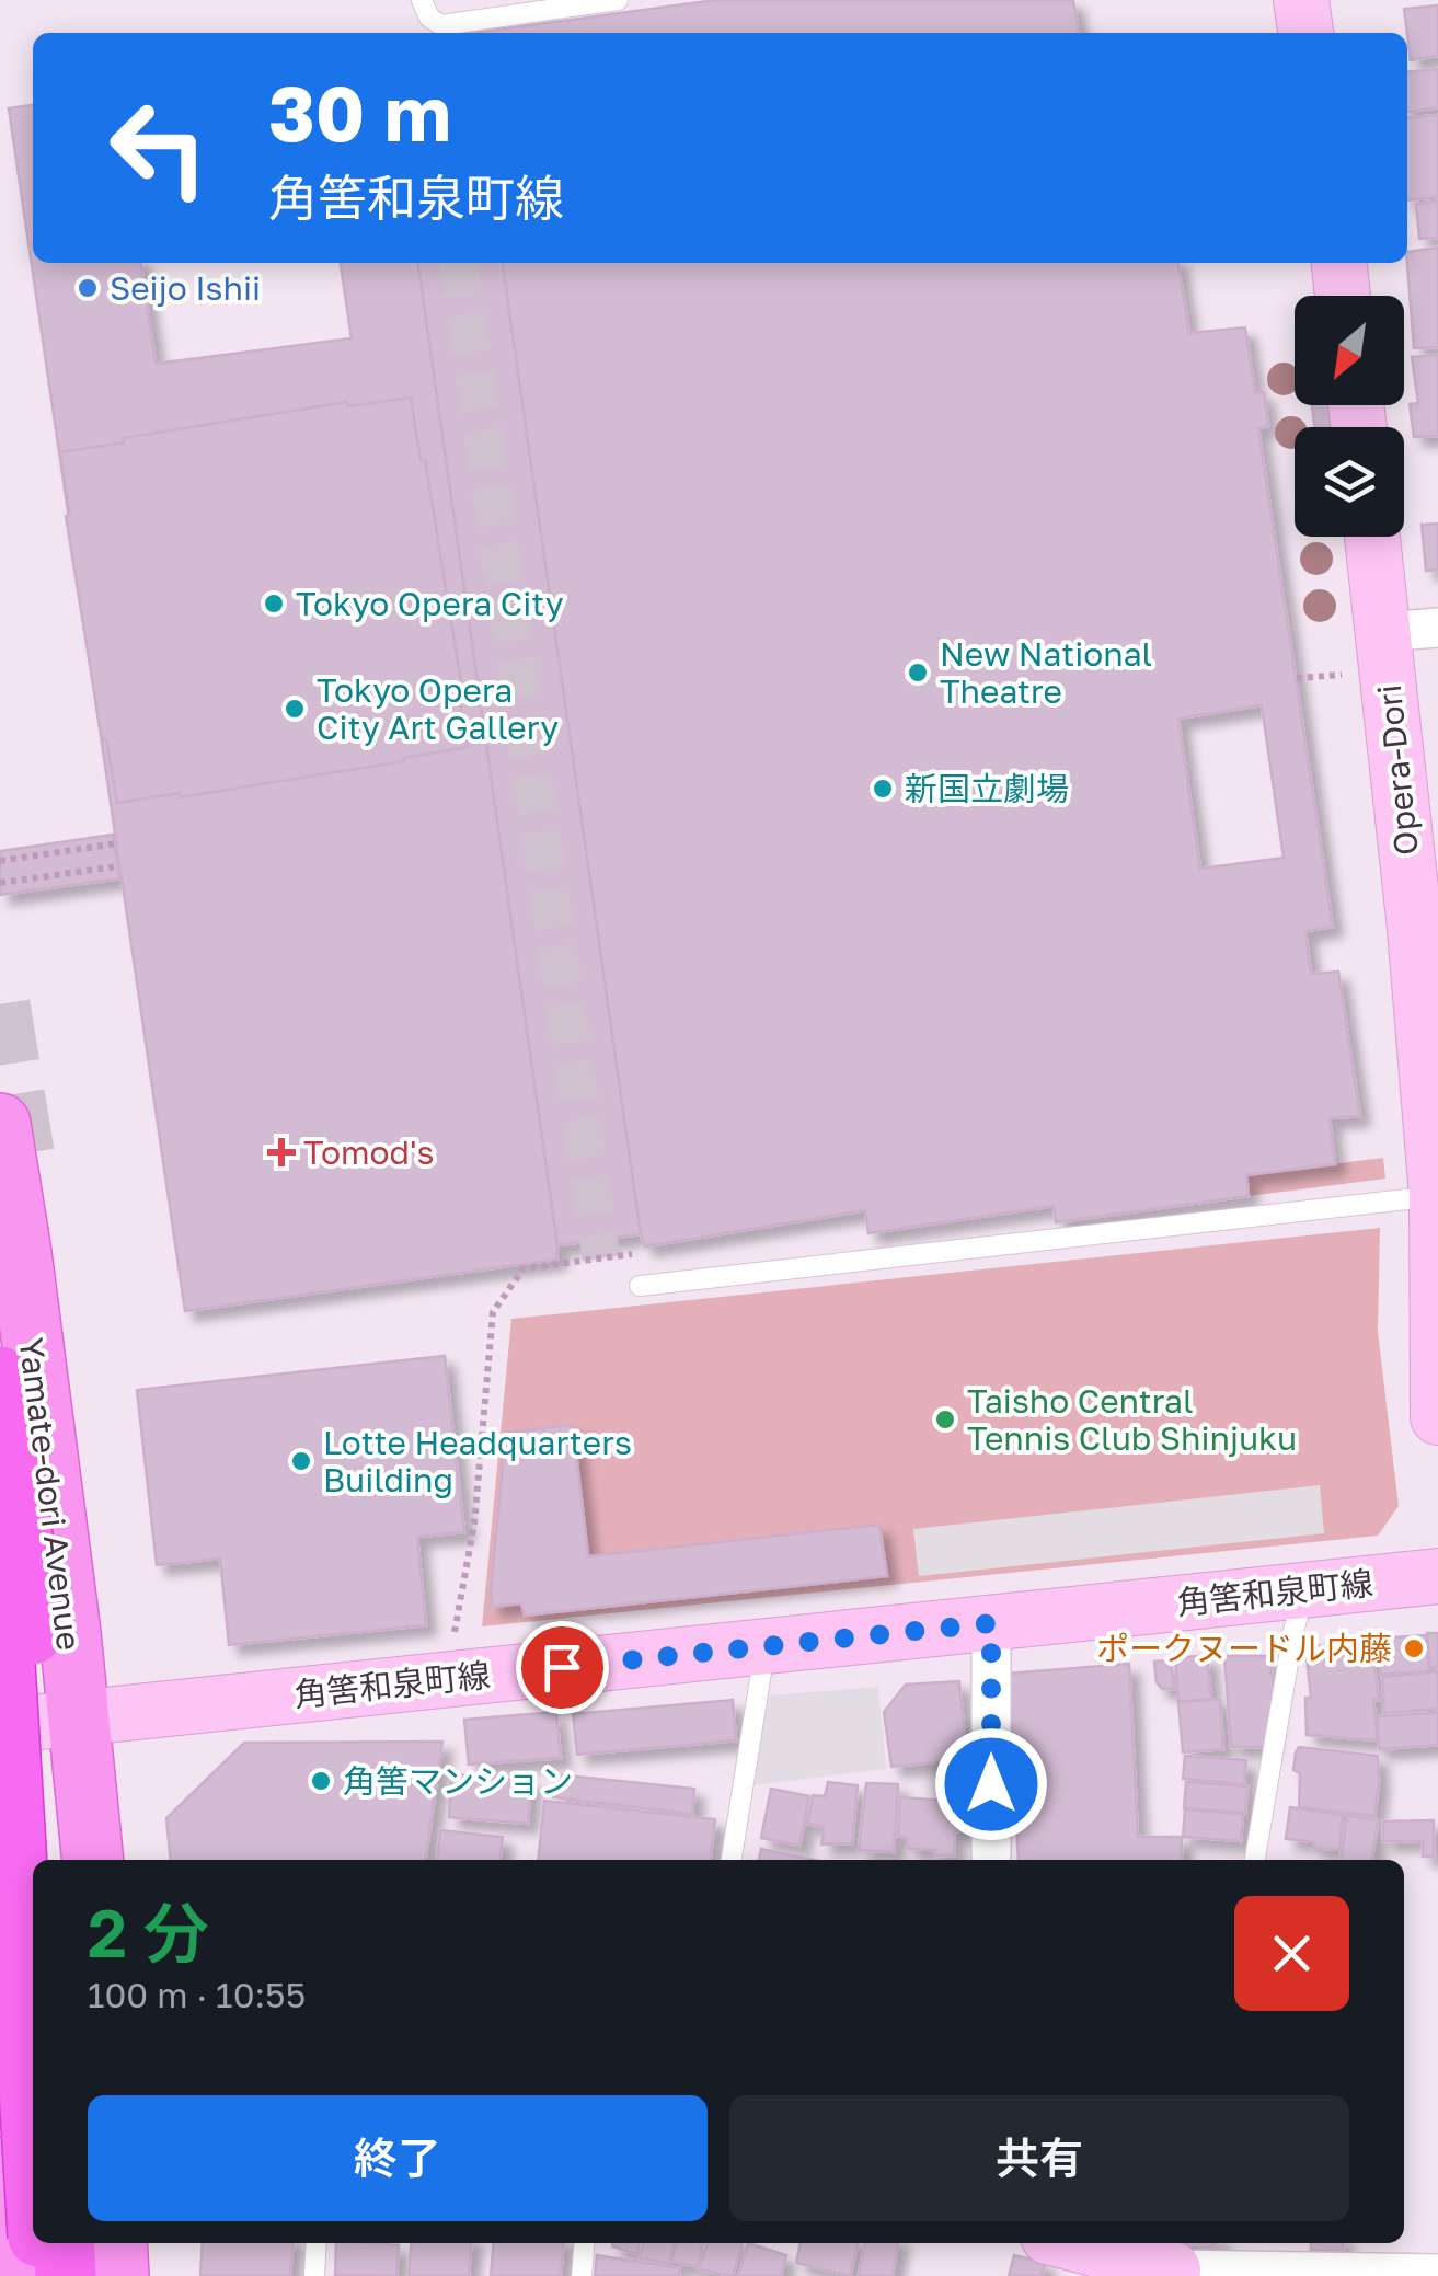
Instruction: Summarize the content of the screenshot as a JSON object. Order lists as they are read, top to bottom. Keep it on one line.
{"streets":{"main road":["Opera-Dori","Yamate-dori Avenue","角筈和泉町線"]},"crossings":[["Yamate-dori Avenue","角筈和泉町線"]],"places":{"other":["Seijo Ishii","Tokyo Opera City","New National Theatre","Tokyo Opera City Art Gallery","新国立劇場","Taisho Central Tennis Club Shinjuku","Lotte Headquarters Building","ポークヌードル内藤","角筈マンション"],"health":["Tomod's"]},"north":"bottom left","page":{"turn":["30 m","角筈和泉町線"],"heading":["2 分","100 m · 10:55"],"buttons":["終了","共有"]}}
